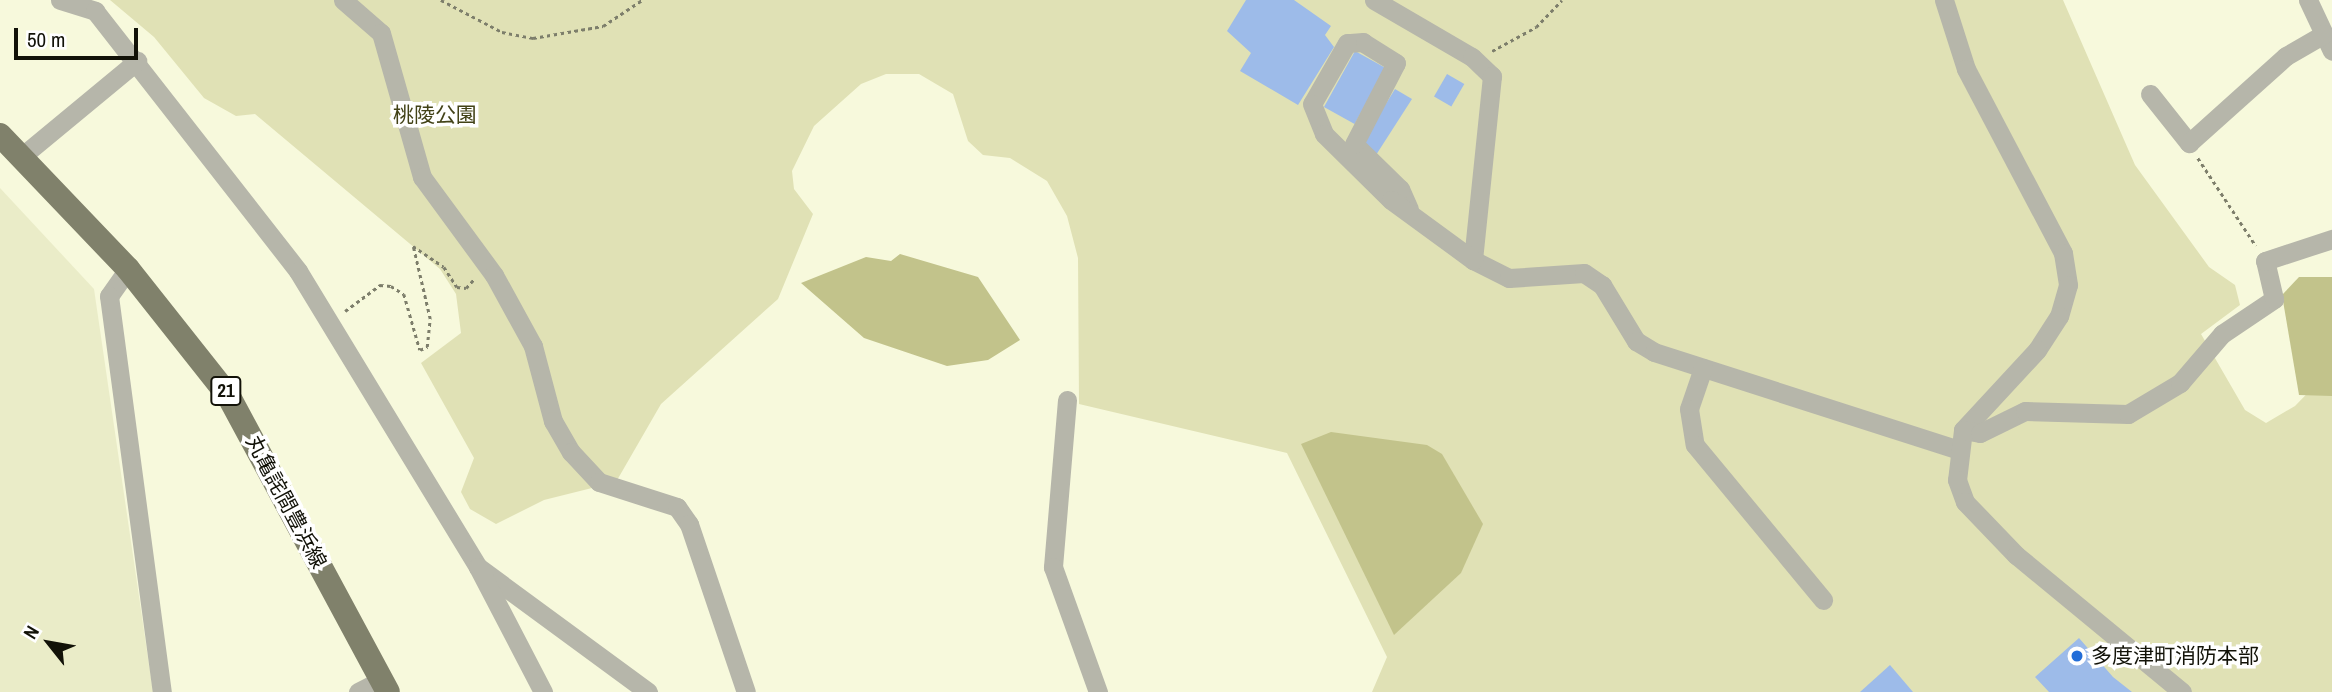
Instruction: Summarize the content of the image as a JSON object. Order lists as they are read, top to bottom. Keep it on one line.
{"streets":{"main road":["21","丸亀詫間豊浜線"]},"parks":["桃陵公園"],"places":["多度津町消防本部"],"scale_bar":"50 m","north":"top left"}
